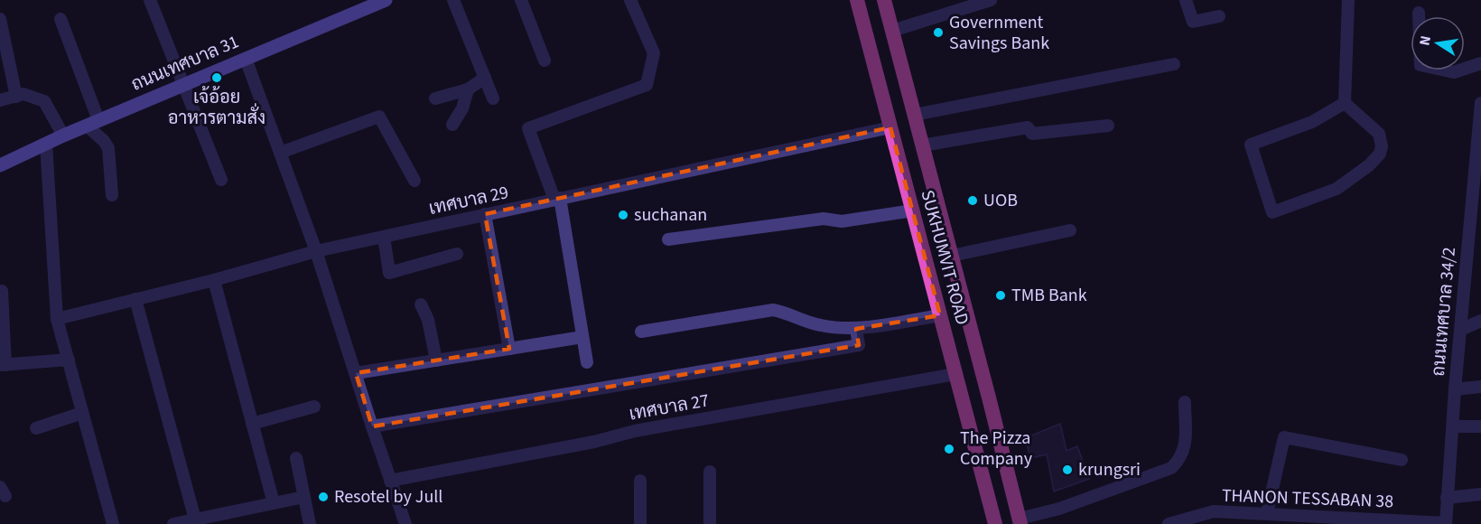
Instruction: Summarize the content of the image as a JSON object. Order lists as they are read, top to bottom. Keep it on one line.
{"streets":{"highway":["SUKHUMVIT ROAD"],"main road":["ถนนเทศบาล 31"],"street":["เทศบาล 29","ถนนเทศบาล 34/2","เทศบาล 27","THANON TESSABAN 38"]},"crossings":[["เทศบาล 29","SUKHUMVIT ROAD"],["SUKHUMVIT ROAD","เทศบาล 27"],["ถนนเทศบาล 34/2","THANON TESSABAN 38"]],"places":["Government Savings Bank","เจ้อ้อย อาหารตามสั่ง","UOB","suchanan","TMB Bank","The Pizza Company","krungsri","Resotel by Jull"],"north":"left"}
